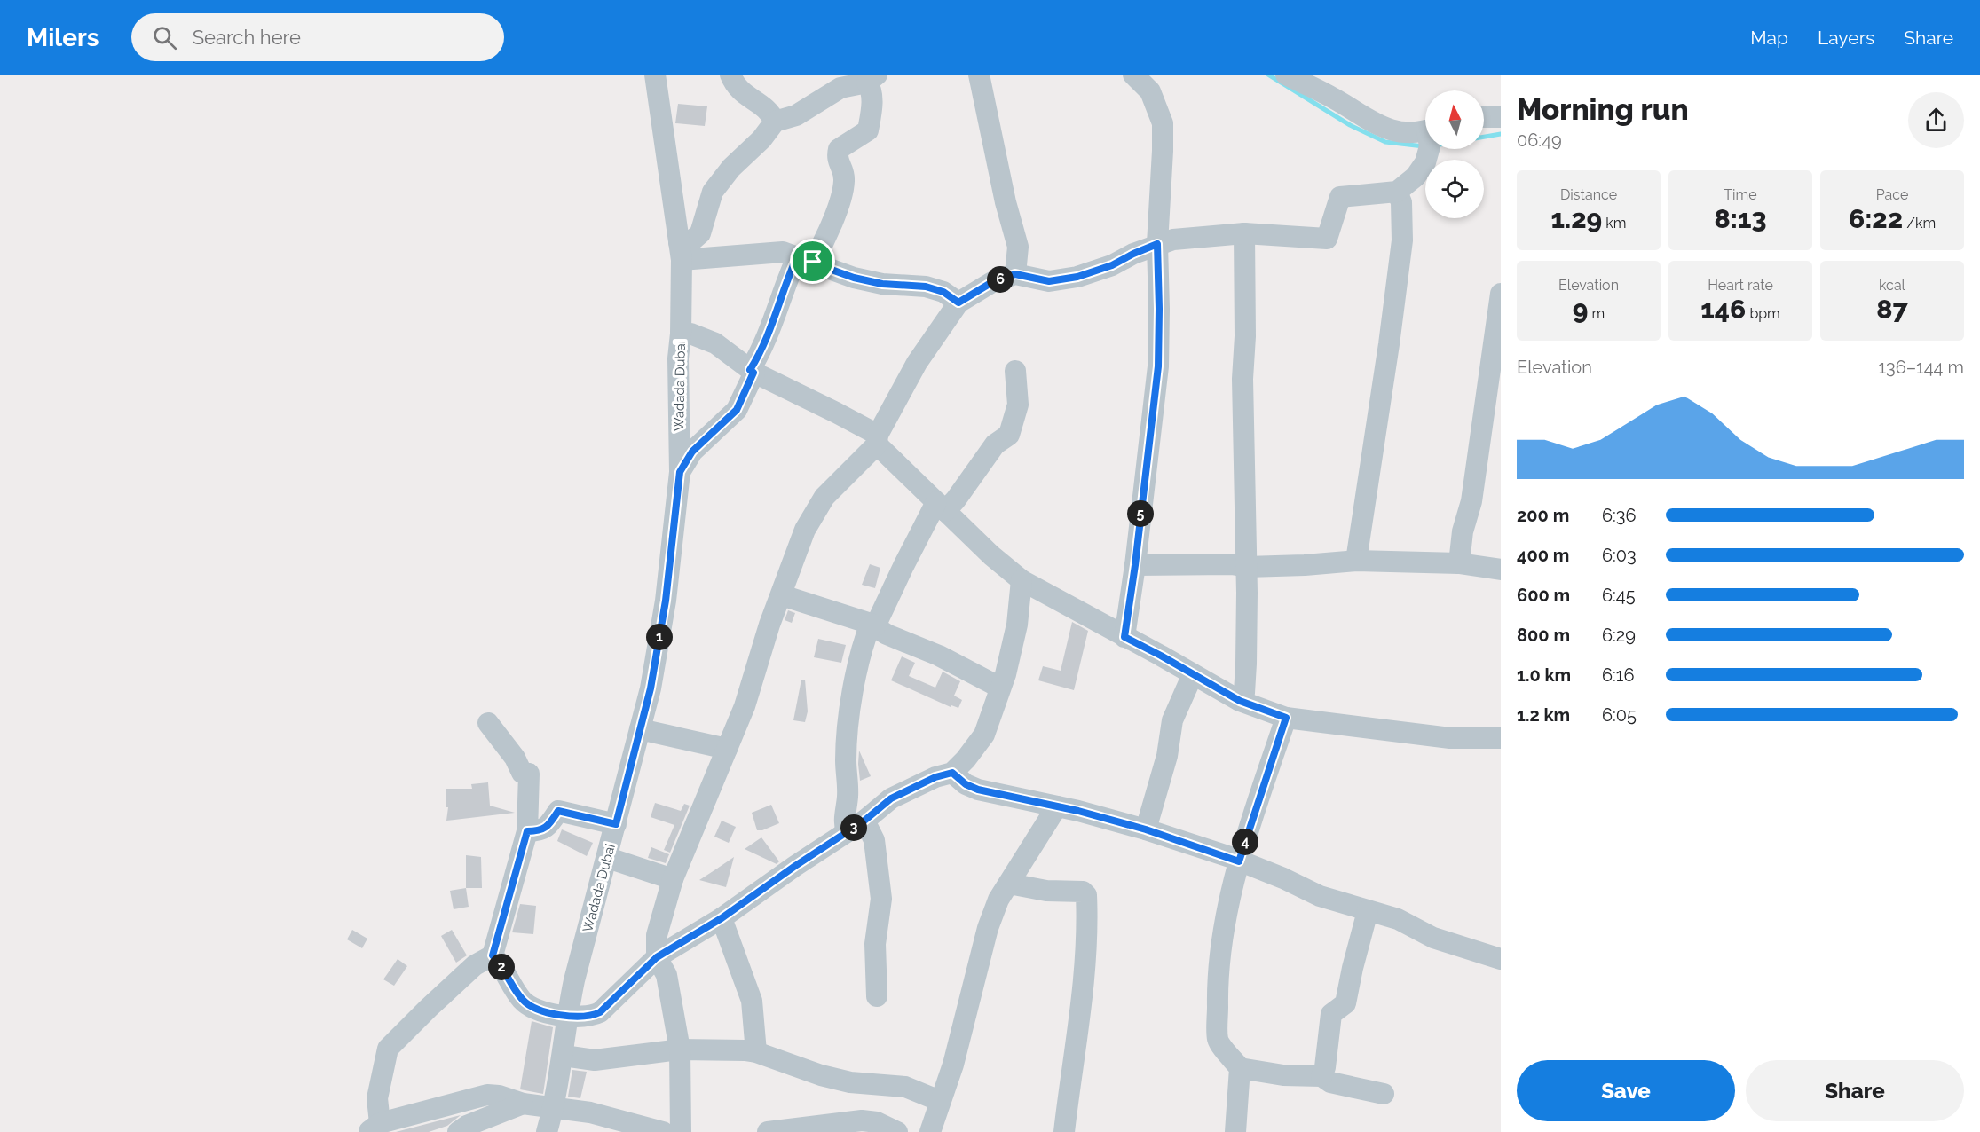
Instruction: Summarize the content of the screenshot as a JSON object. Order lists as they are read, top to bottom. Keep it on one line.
{"streets":{"street":["Wadada Dubai"]},"north":"top","page":{"header":"Milers","search":"Search here","nav":["Map","Layers","Share"],"heading":["Morning run","06:49"],"stats":[["Distance","1.29 km"],["Time","8:13"],["Pace","6:22 /km"],["Elevation","9 m"],["Heart rate","146 bpm"],["kcal","87"]],"pins":["6","5","1","3","4","2"],"chart":["Elevation","136–144 m"],"list":[{"name":"200 m","note":"6:36"},{"name":"400 m","note":"6:03"},{"name":"600 m","note":"6:45"},{"name":"800 m","note":"6:29"},{"name":"1.0 km","note":"6:16"},{"name":"1.2 km","note":"6:05"}],"buttons":["Save","Share"]}}
